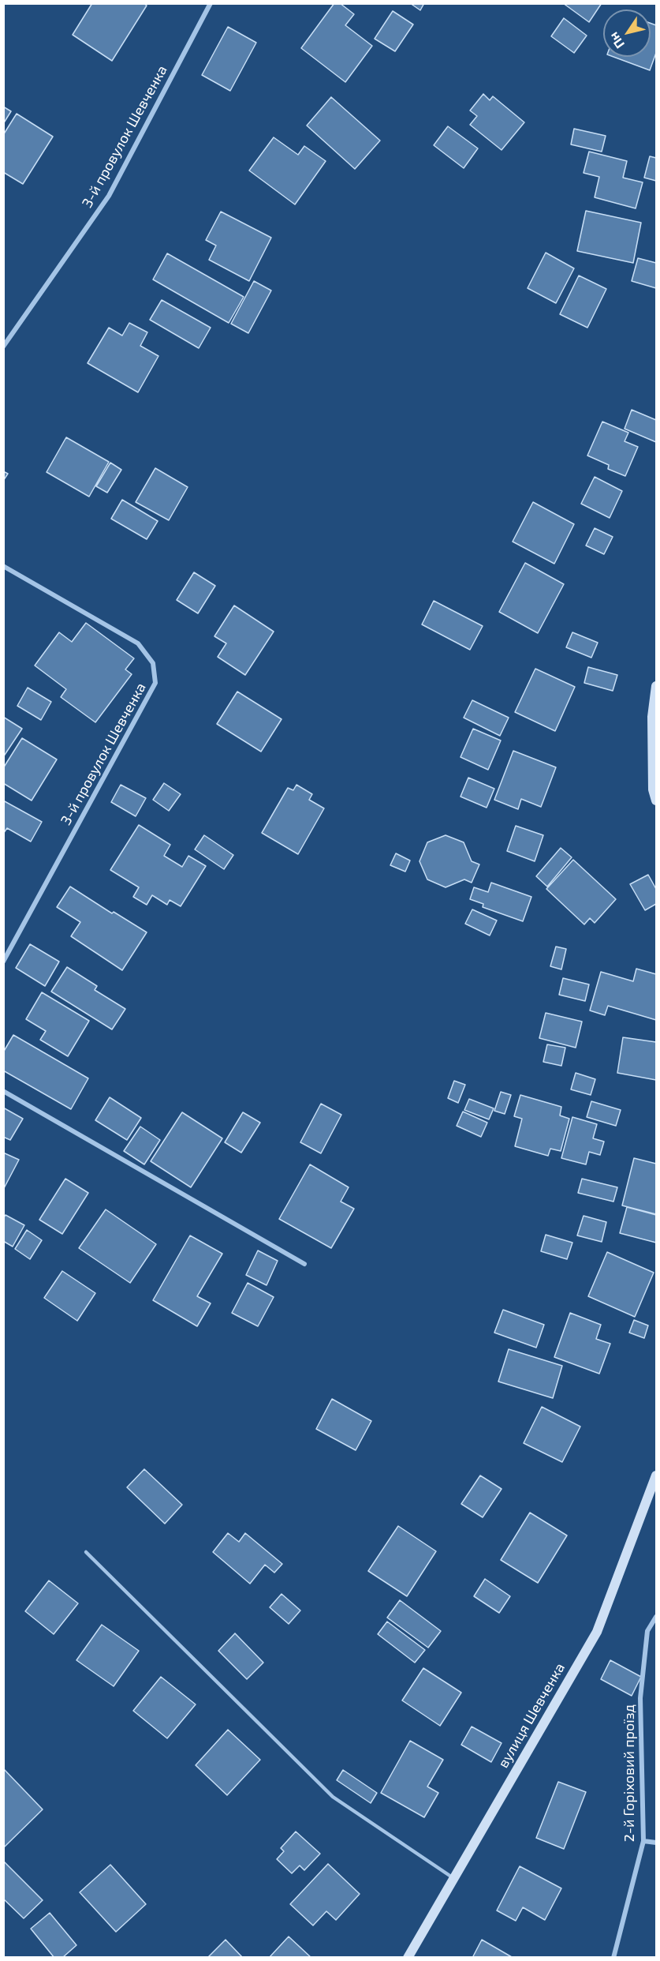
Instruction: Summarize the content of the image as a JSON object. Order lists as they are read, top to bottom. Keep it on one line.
{"streets":{"street":["3-й провулок Шевченка","вулиця Шевченка","2-й Горіховий проїзд"]},"north":"bottom left"}
